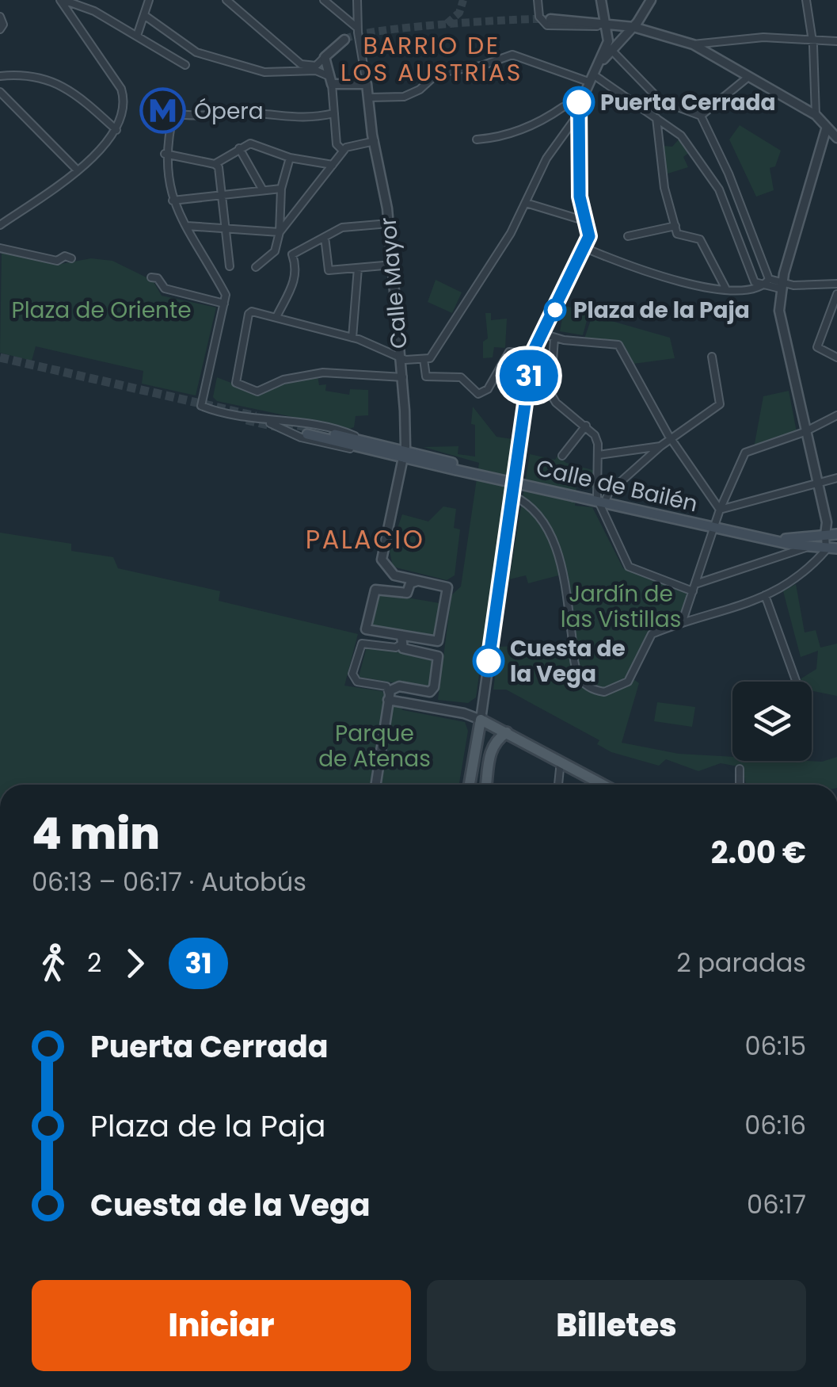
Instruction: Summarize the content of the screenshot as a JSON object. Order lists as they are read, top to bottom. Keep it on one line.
{"streets":{"main road":["Calle de Bailén"],"street":["Calle Mayor"]},"crossings":[["Calle Mayor","Calle de Bailén"]],"districts":["BARRIO DE LOS AUSTRIAS","PALACIO"],"parks":["Plaza de Oriente","Jardín de las Vistillas","Parque de Atenas"],"places":{"other":["Puerta Cerrada","Plaza de la Paja","Cuesta de la Vega"],"metro station":["Ópera"]},"lines":["bus line 31"],"page":{"on_map":"31","heading":["4 min","06:13 – 06:17 · Autobús","2.00 €"],"legs":["2","31","2 paradas"],"list":[{"name":"Puerta Cerrada","value":"06:15"},{"name":"Plaza de la Paja","value":"06:16"},{"name":"Cuesta de la Vega","value":"06:17"}],"buttons":["Iniciar","Billetes"]}}
